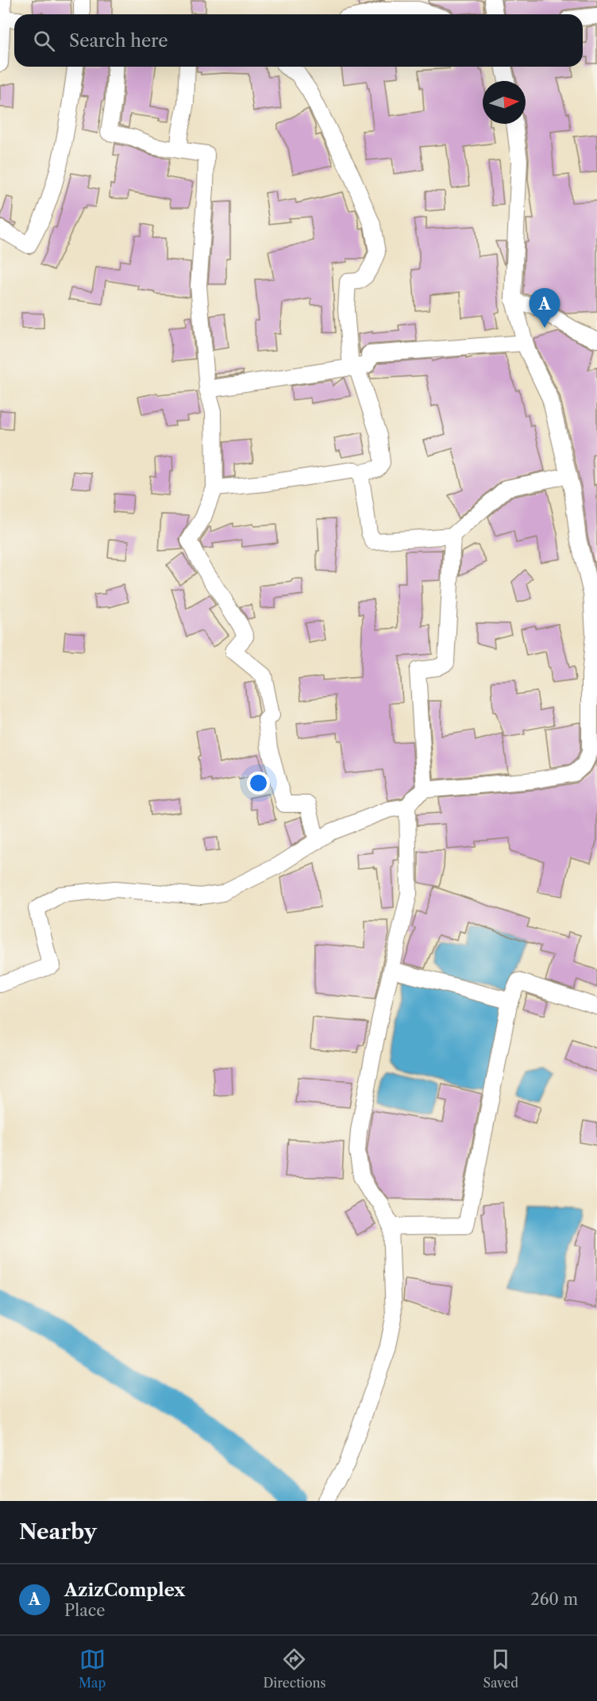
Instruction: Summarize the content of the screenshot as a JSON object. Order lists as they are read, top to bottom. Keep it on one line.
{"north":"right","page":{"search":"Search here","pins":"A","heading":"Nearby","list":[{"mark":"A","name":"AzizComplex","note":"Place","value":"260 m"}],"nav":["Map","Directions","Saved"]}}
